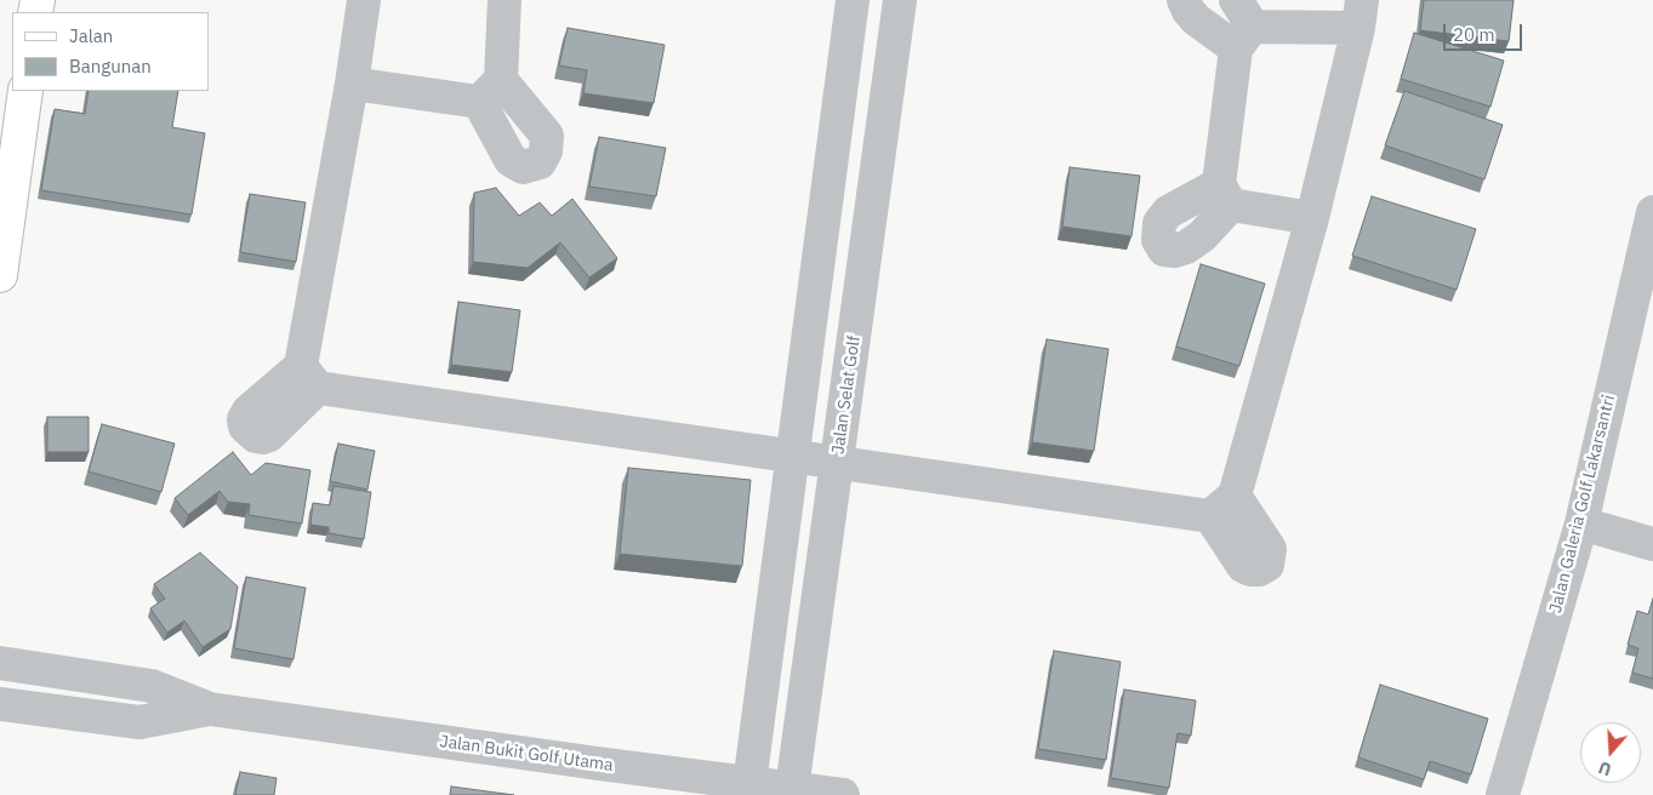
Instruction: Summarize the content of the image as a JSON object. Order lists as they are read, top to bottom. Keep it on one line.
{"streets":{"street":["Jalan Selat Golf","Jalan Galeria Golf Lakarsantri","Jalan Bukit Golf Utama"]},"crossings":[["Jalan Selat Golf","Jalan Bukit Golf Utama"]],"legend":["Jalan","Bangunan"],"scale_bar":"20 m","north":"bottom"}
